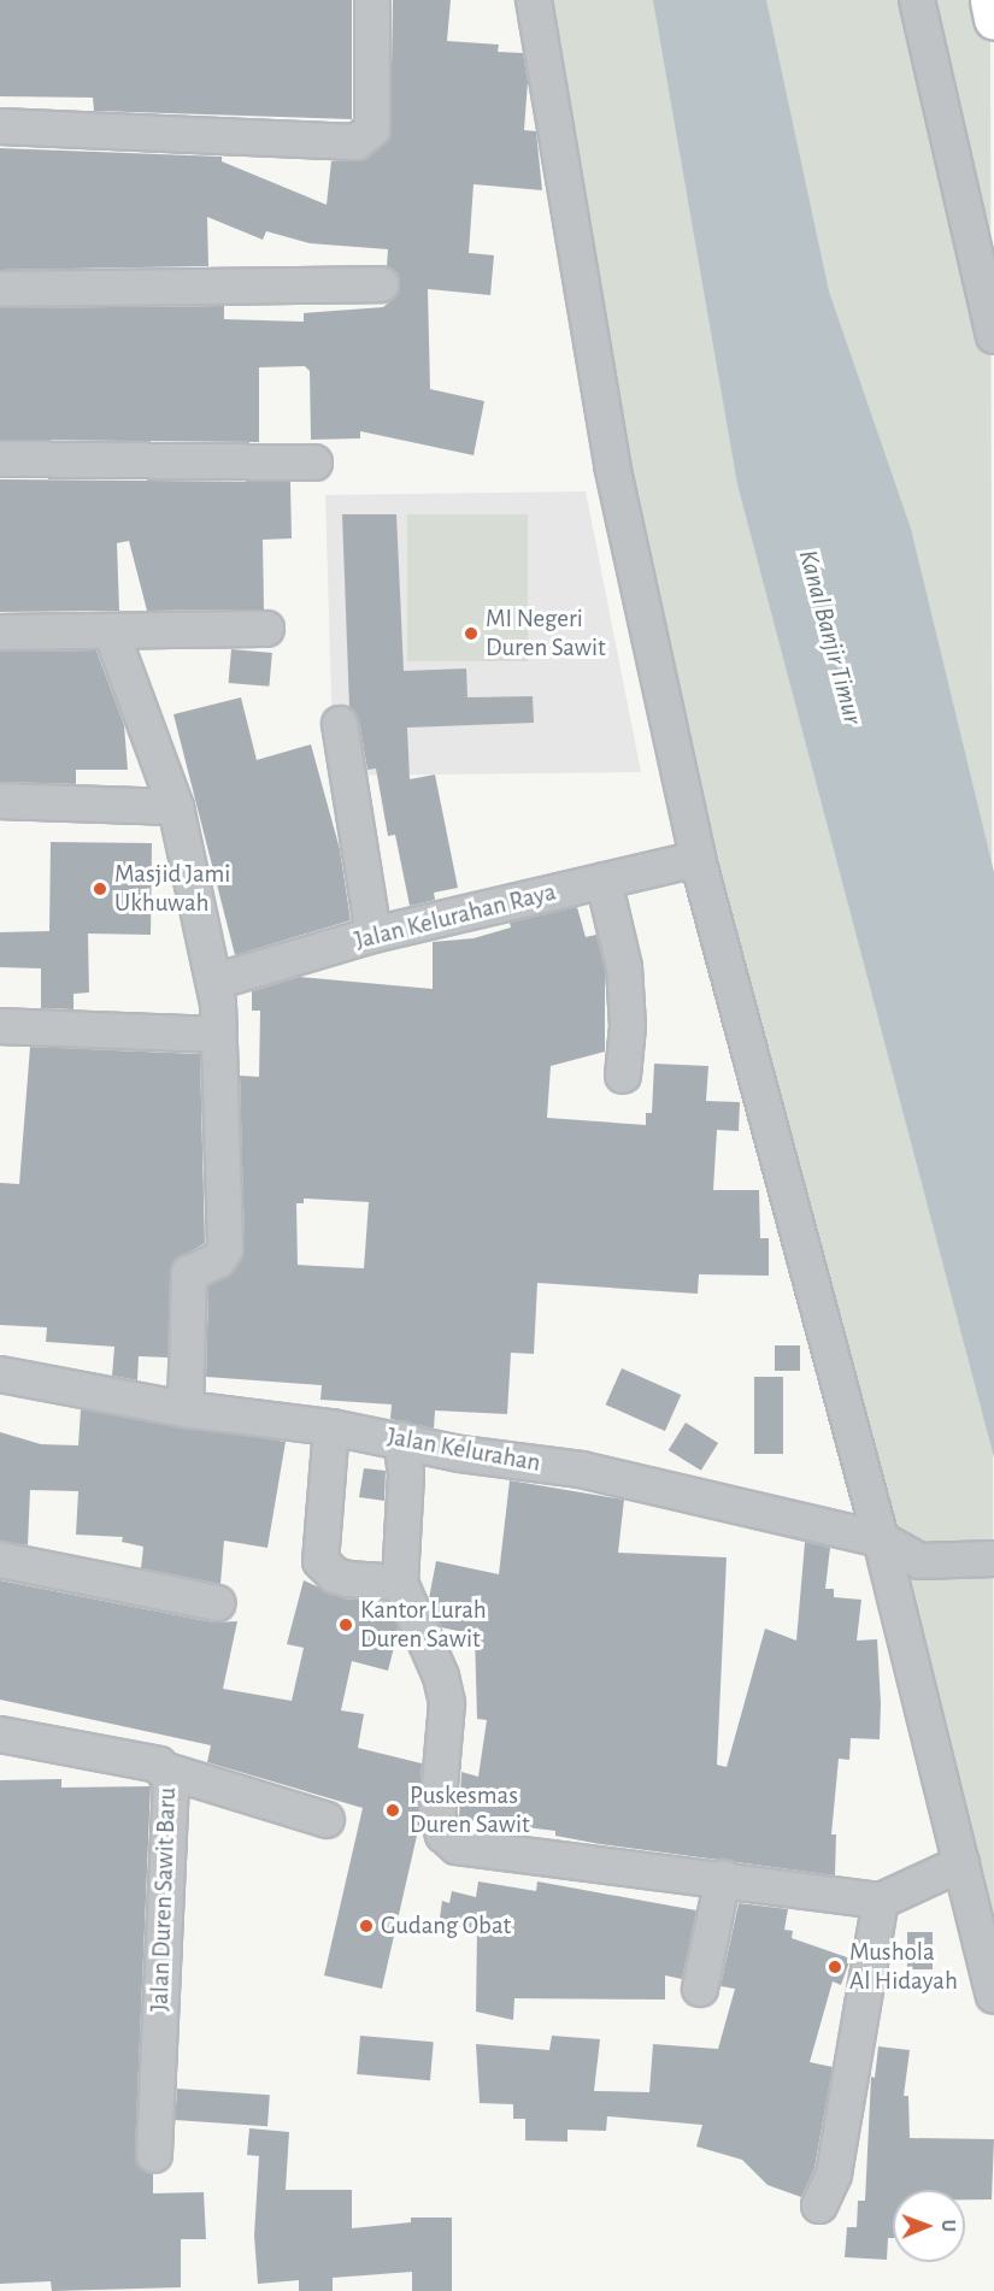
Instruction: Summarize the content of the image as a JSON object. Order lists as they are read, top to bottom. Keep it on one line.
{"streets":{"street":["Jalan Kelurahan Raya","Jalan Kelurahan","Jalan Duren Sawit Baru"]},"water":["Kanal Banjir Timur"],"places":["MI Negeri Duren Sawit","Masjid Jami Ukhuwah","Kantor Lurah Duren Sawit","Puskesmas Duren Sawit","Gudang Obat","Mushola Al Hidayah"],"north":"right"}
